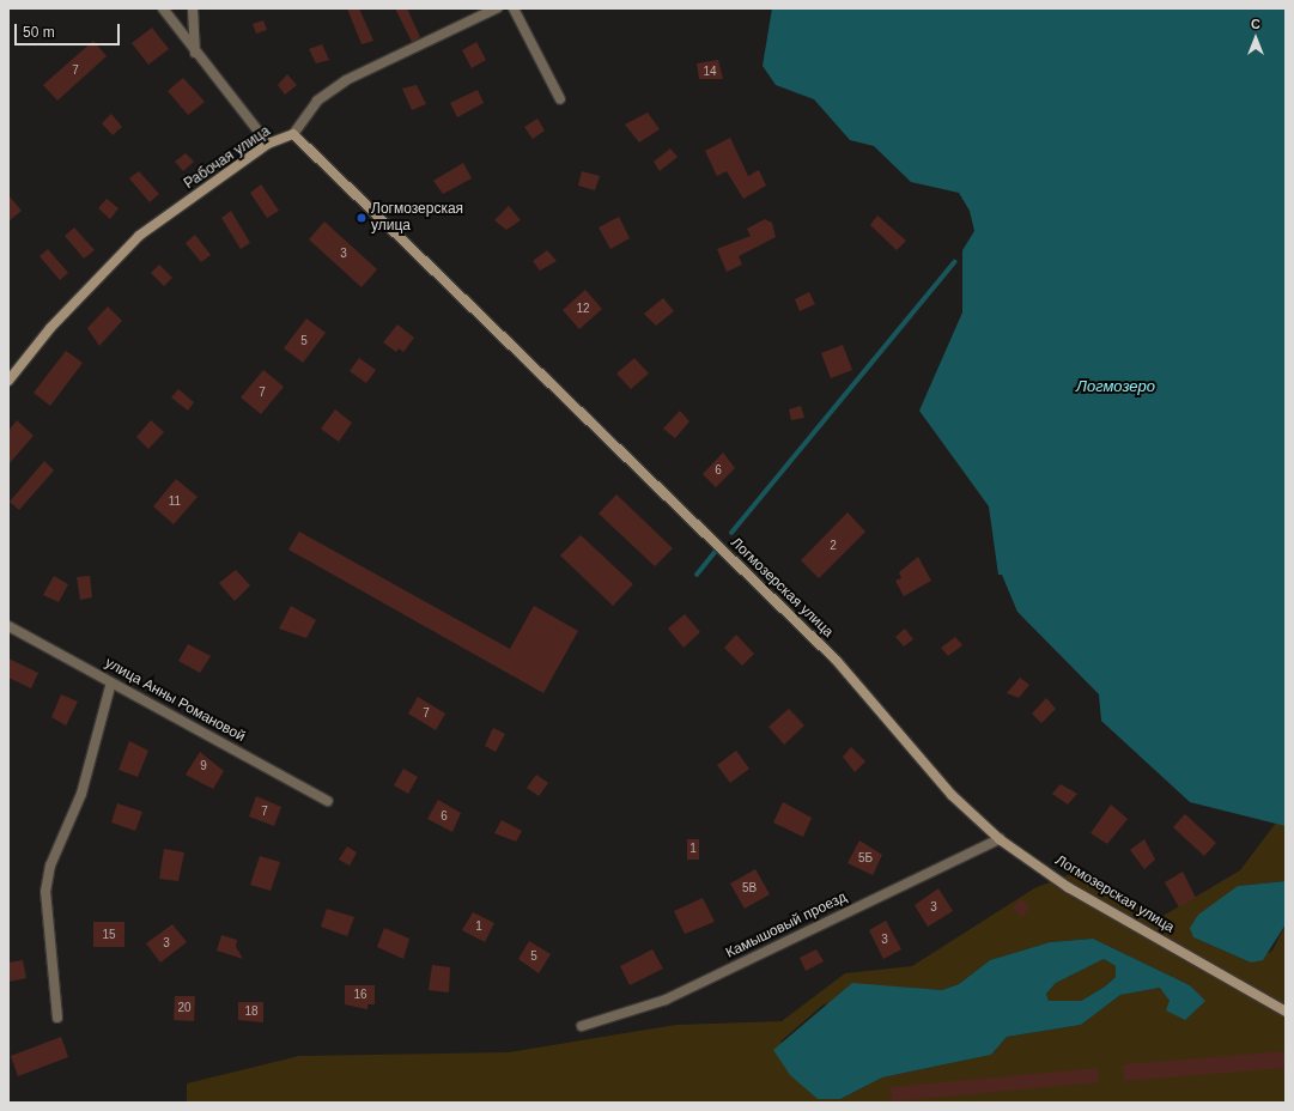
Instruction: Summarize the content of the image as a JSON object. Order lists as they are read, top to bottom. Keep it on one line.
{"streets":{"street":["Рабочая улица","Логмозерская улица","улица Анны Романовой","Камышовый проезд"]},"crossings":[["Рабочая улица","Логмозерская улица"],["Логмозерская улица","Камышовый проезд"]],"water":["Логмозеро"],"places":["Логмозерская улица"],"house_numbers":["7","14","3","12","5","7","6","11","2","7","9","7","6","1","5Б","5В","3","1","15","3","3","5","16","20","18"],"scale_bar":"50 m","north":"top"}
